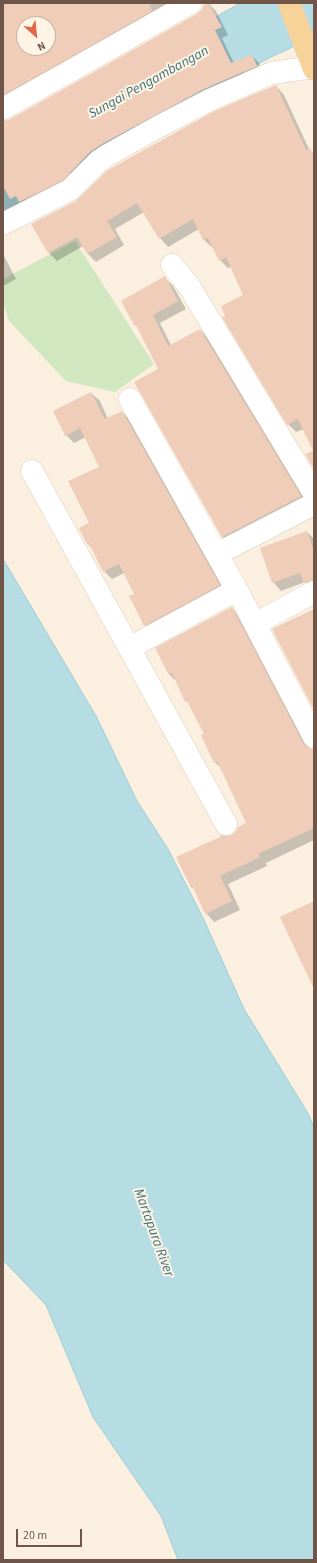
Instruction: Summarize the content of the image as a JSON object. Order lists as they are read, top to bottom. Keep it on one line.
{"water":["Sungai Pengambangan","Martapura River"],"scale_bar":"20 m","north":"bottom right"}
